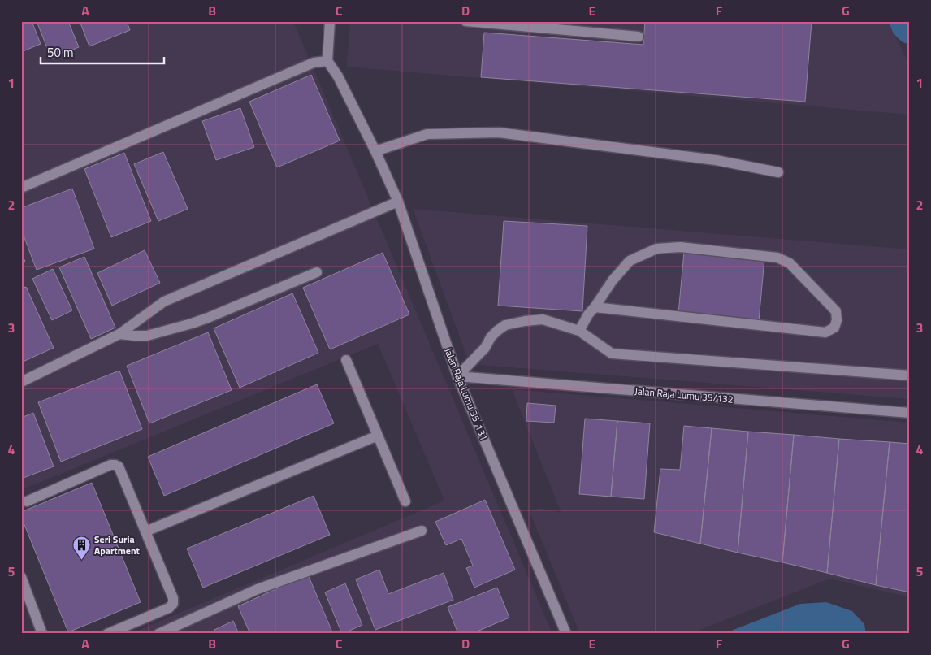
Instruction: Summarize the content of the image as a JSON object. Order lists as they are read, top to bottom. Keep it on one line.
{"streets":{"street":["Jalan Raja Lumu 35/131","Jalan Raja Lumu 35/132"]},"crossings":[["Jalan Raja Lumu 35/131","Jalan Raja Lumu 35/132"]],"places":{"building":["Seri Suria Apartment"]},"scale_bar":"50 m","grid":{"columns":["A","B","C","D","E","F","G"],"rows":["1","2","3","4","5"]}}
